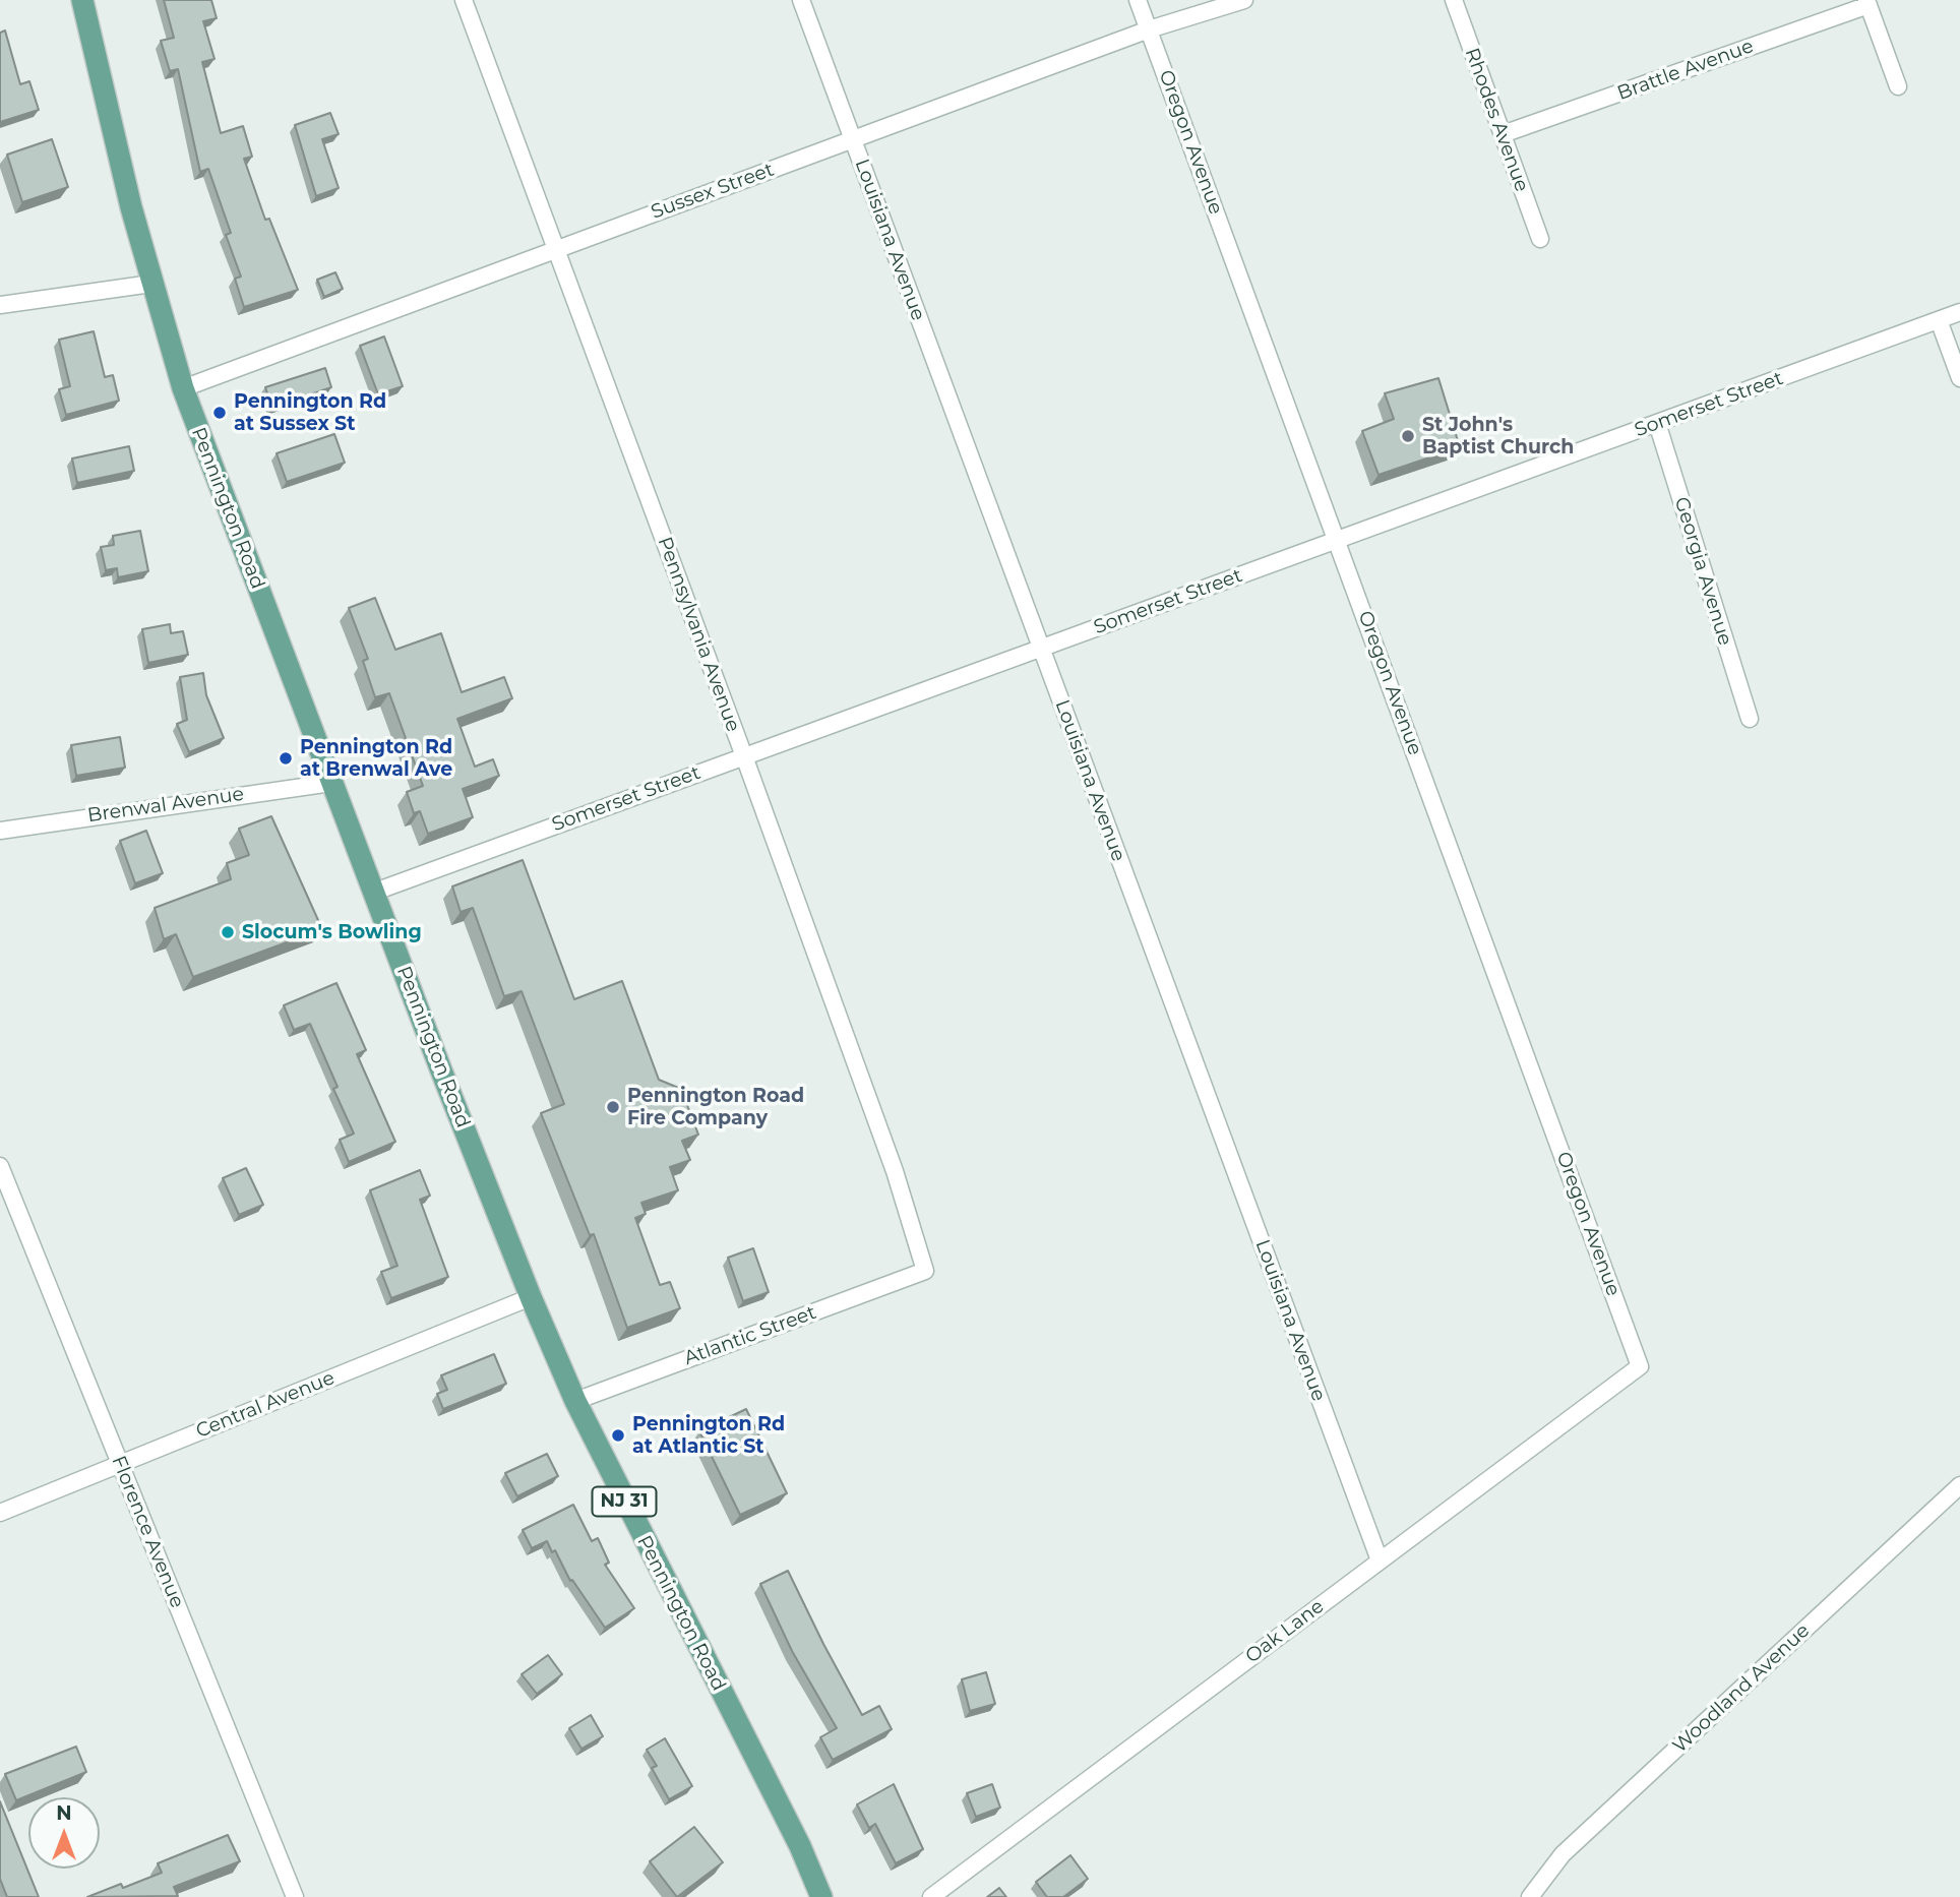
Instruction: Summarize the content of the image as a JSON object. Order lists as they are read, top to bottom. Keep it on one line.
{"streets":{"main road":["Pennington Road","NJ 31"],"street":["Brattle Avenue","Rhodes Avenue","Oregon Avenue","Sussex Street","Louisiana Avenue","Somerset Street","Georgia Avenue","Pennsylvania Avenue","Brenwal Avenue","Atlantic Street","Central Avenue","Florence Avenue","Oak Lane","Woodland Avenue"]},"crossings":[["Brattle Avenue","Rhodes Avenue"],["Oregon Avenue","Sussex Street"],["Oregon Avenue","Somerset Street"],["Oregon Avenue","Oak Lane"],["Sussex Street","Louisiana Avenue"],["Sussex Street","Pennington Road"],["Sussex Street","Pennsylvania Avenue"],["Louisiana Avenue","Somerset Street"],["Louisiana Avenue","Oak Lane"],["Somerset Street","Pennington Road"],["Somerset Street","Georgia Avenue"],["Somerset Street","Pennsylvania Avenue"],["Pennington Road","Brenwal Avenue"],["Pennington Road","Atlantic Street"],["Pennington Road","Central Avenue"],["Pennsylvania Avenue","Atlantic Street"],["Central Avenue","Florence Avenue"]],"places":["Pennington Rd at Sussex St","St John's Baptist Church","Pennington Rd at Brenwal Ave","Slocum's Bowling","Pennington Road Fire Company","Pennington Rd at Atlantic St"],"north":"top"}
